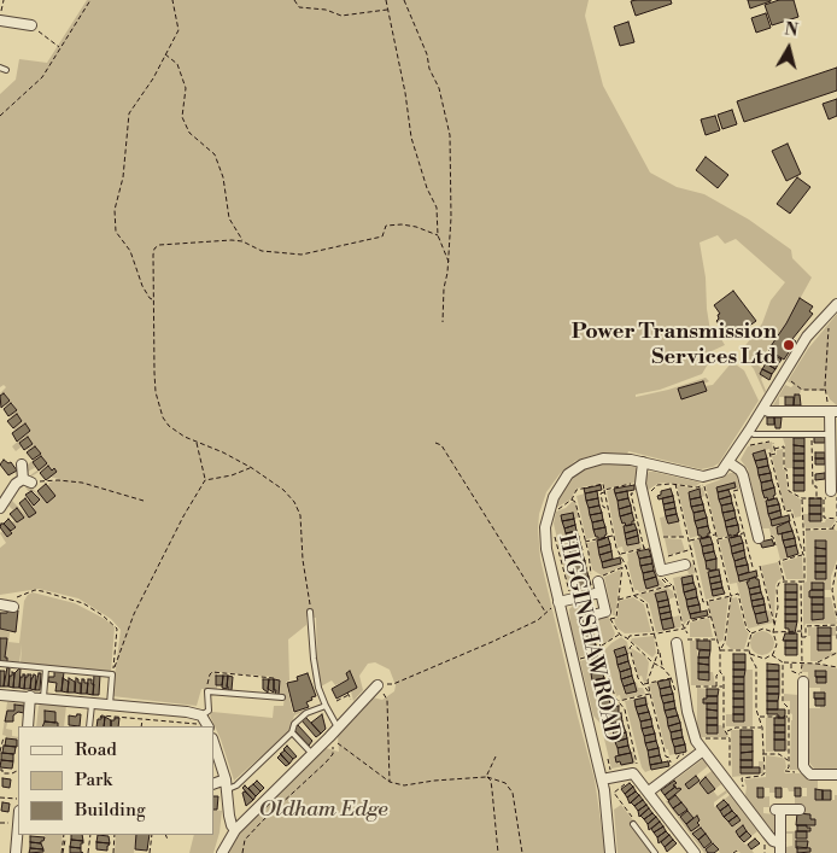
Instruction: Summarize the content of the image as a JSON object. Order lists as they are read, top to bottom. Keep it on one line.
{"streets":{"street":["HIGGINSHAW ROAD"]},"parks":["Oldham Edge"],"places":["Power Transmission Services Ltd"],"legend":["Road","Park","Building"],"north":"top"}
